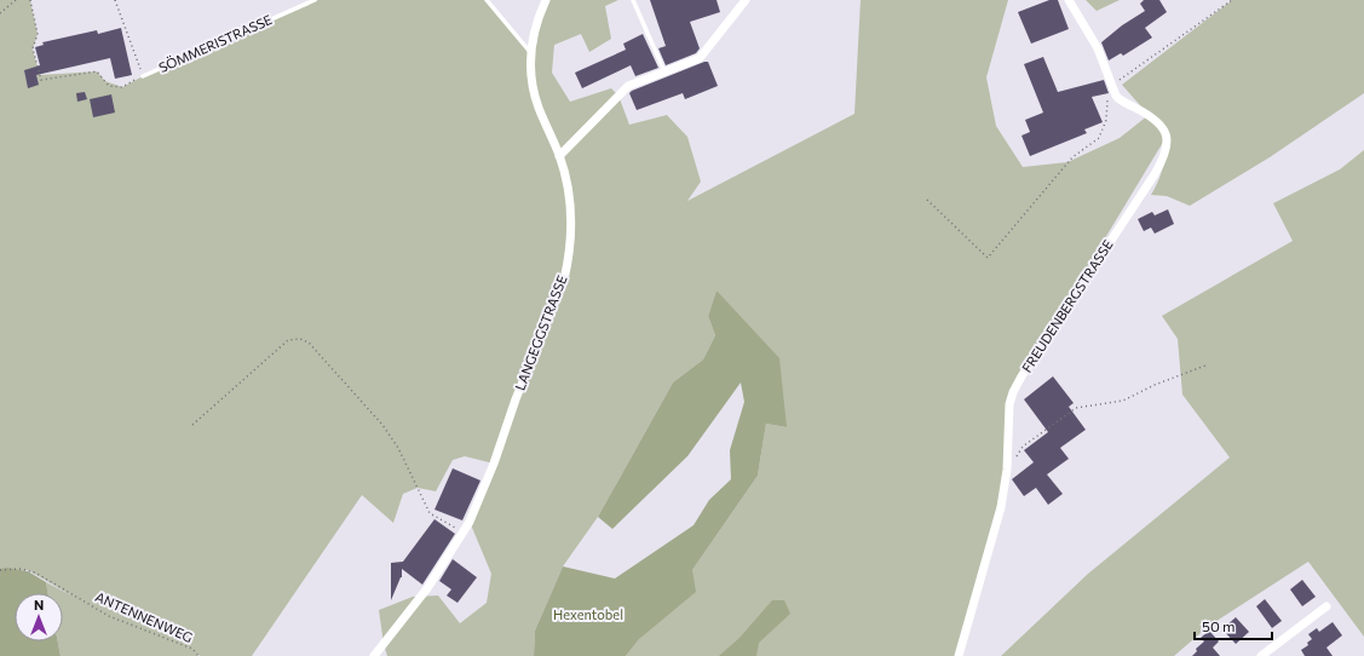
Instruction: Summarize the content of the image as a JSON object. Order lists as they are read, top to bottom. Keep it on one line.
{"streets":{"street":["FREUDENBERGSTRASSE","LANGEGGSTRASSE"],"lane":["SÖMMERISTRASSE"],"path":["ANTENNENWEG"]},"parks":["Hexentobel"],"scale_bar":"50 m","north":"top"}
